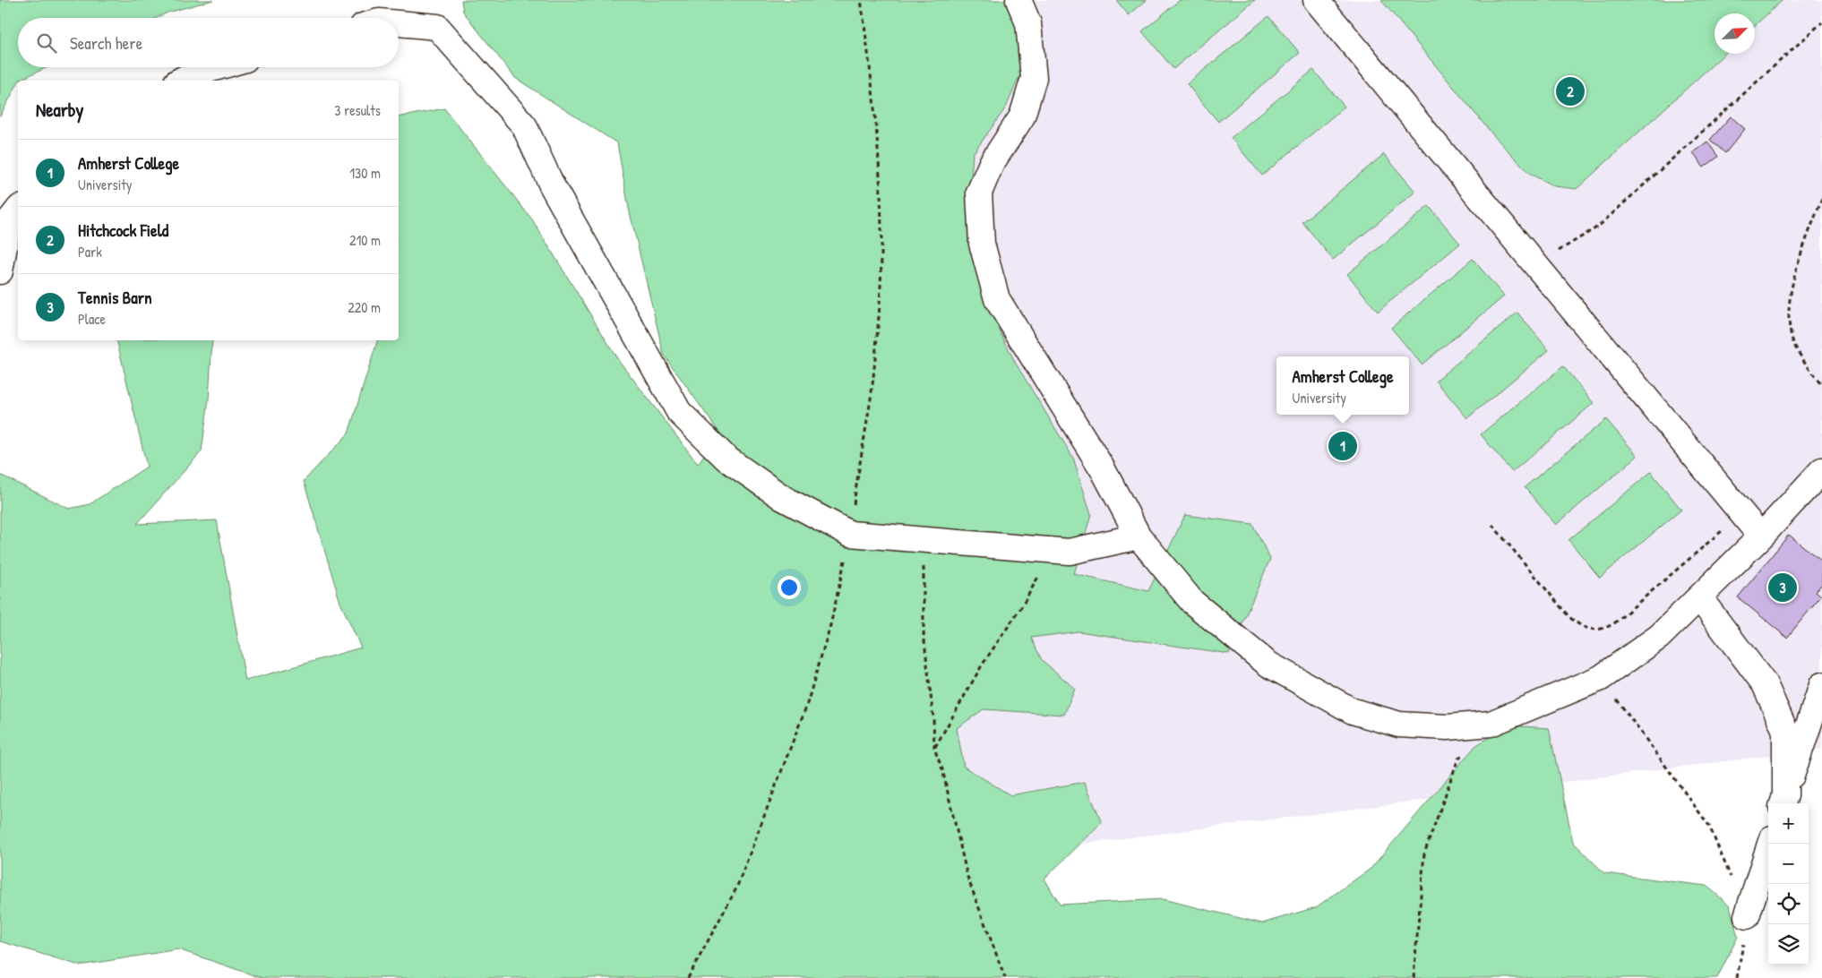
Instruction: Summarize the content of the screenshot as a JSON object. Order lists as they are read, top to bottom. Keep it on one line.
{"north":"top right","page":{"search":"Search here","pins":["2","1","3"],"heading":["Nearby","3 results"],"list":[{"mark":"1","name":"Amherst College","note":"University","value":"130 m"},{"mark":"2","name":"Hitchcock Field","note":"Park","value":"210 m"},{"mark":"3","name":"Tennis Barn","note":"Place","value":"220 m"}],"popup":["Amherst College","University"],"map_buttons":["+","−"]}}
